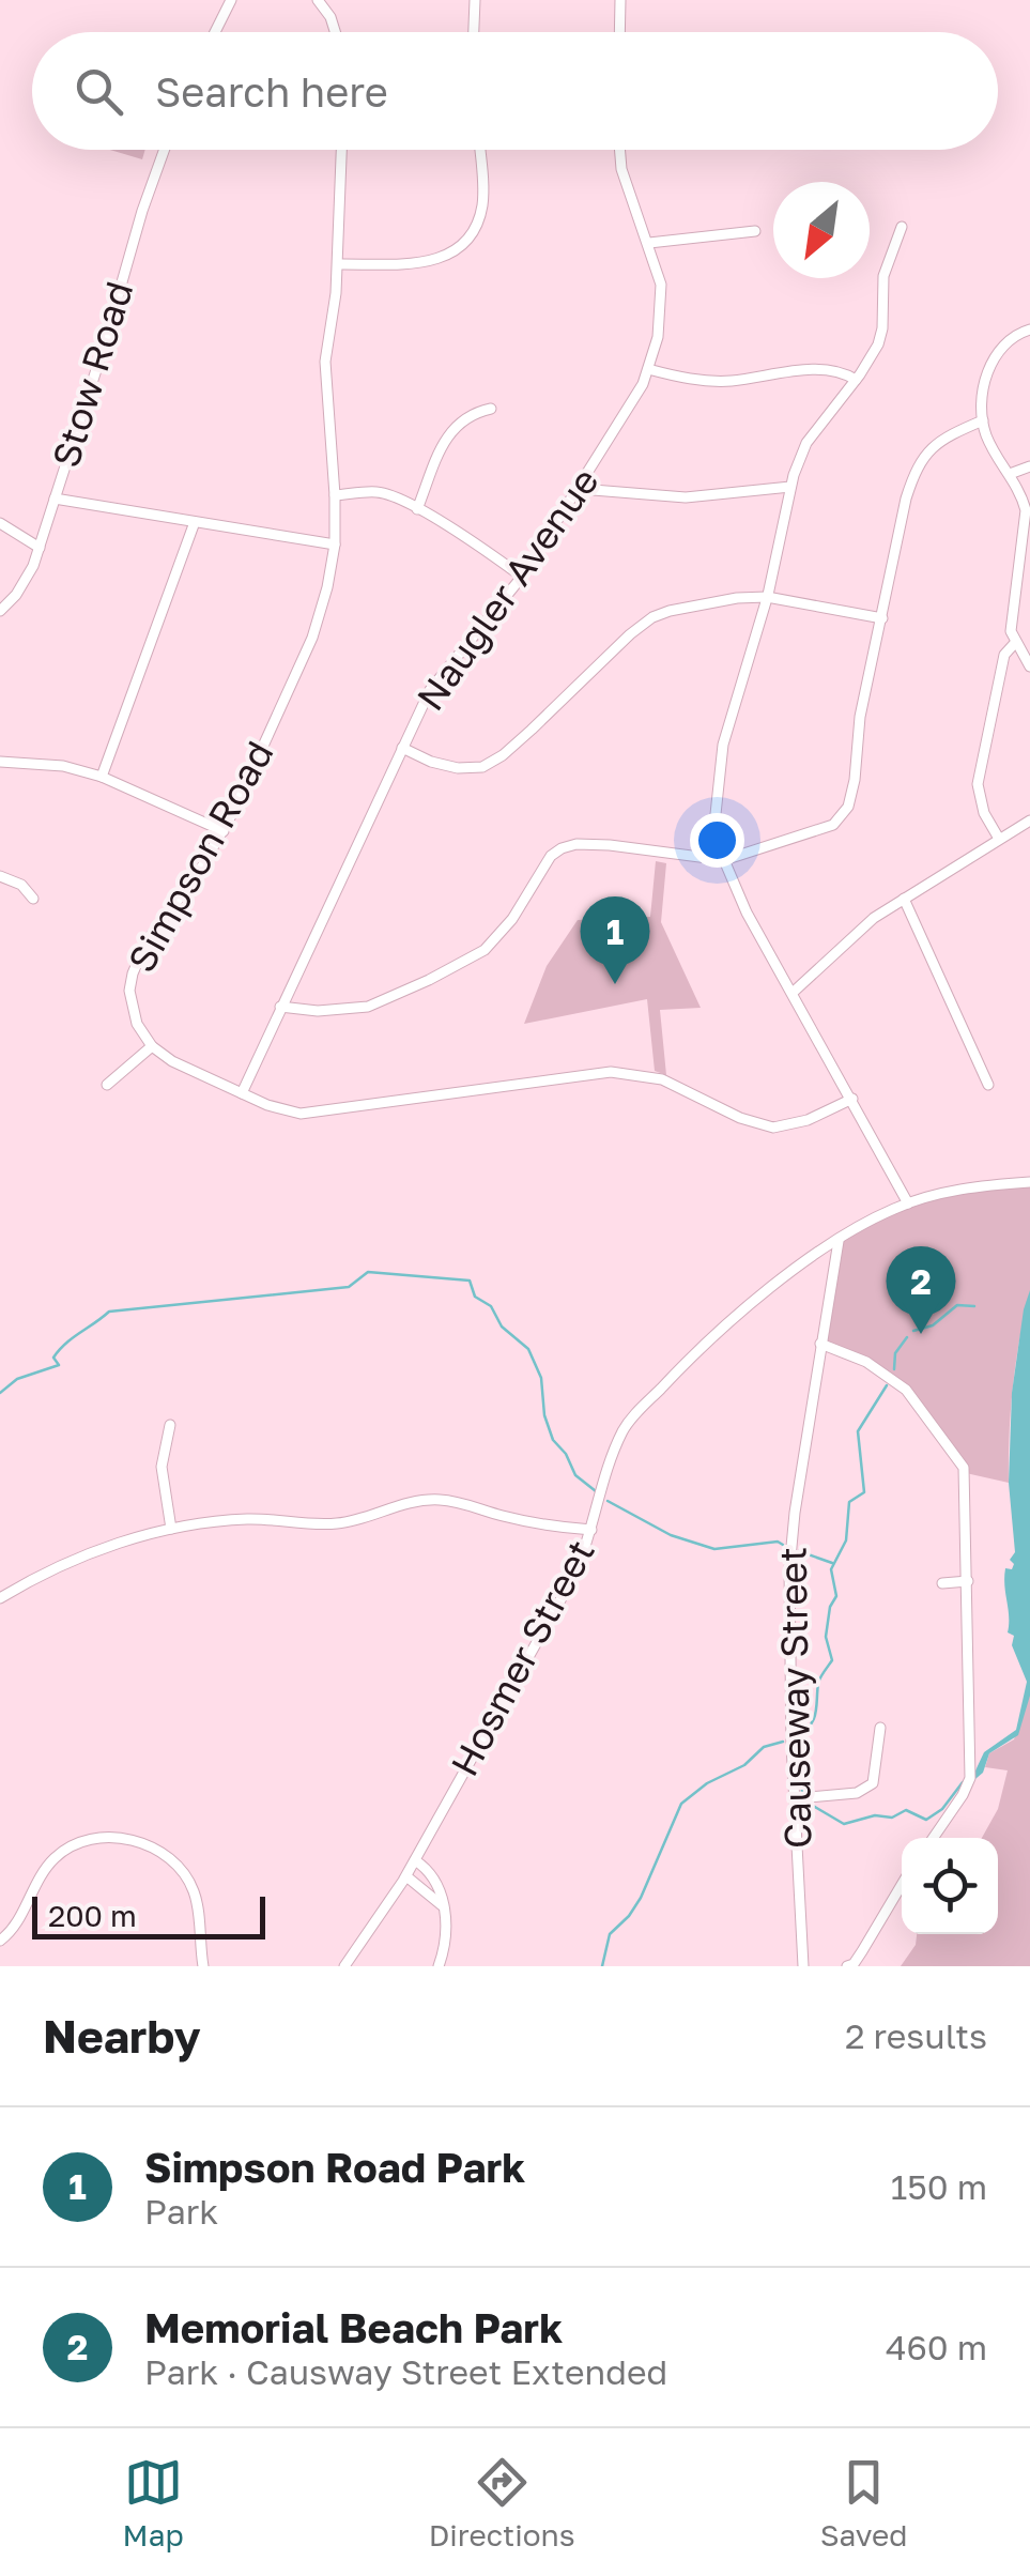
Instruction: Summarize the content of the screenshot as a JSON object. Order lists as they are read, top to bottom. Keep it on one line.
{"streets":{"street":["Stow Road","Naugler Avenue","Simpson Road","Hosmer Street","Causeway Street"]},"crossings":[["Hosmer Street","Causeway Street"]],"scale_bar":"200 m","north":"bottom left","page":{"search":"Search here","pins":["1","2"],"scale":"200 m","heading":["Nearby","2 results"],"list":[{"mark":"1","name":"Simpson Road Park","note":"Park","value":"150 m"},{"mark":"2","name":"Memorial Beach Park","note":"Park · Causway Street Extended","value":"460 m"}],"nav":["Map","Directions","Saved"]}}
